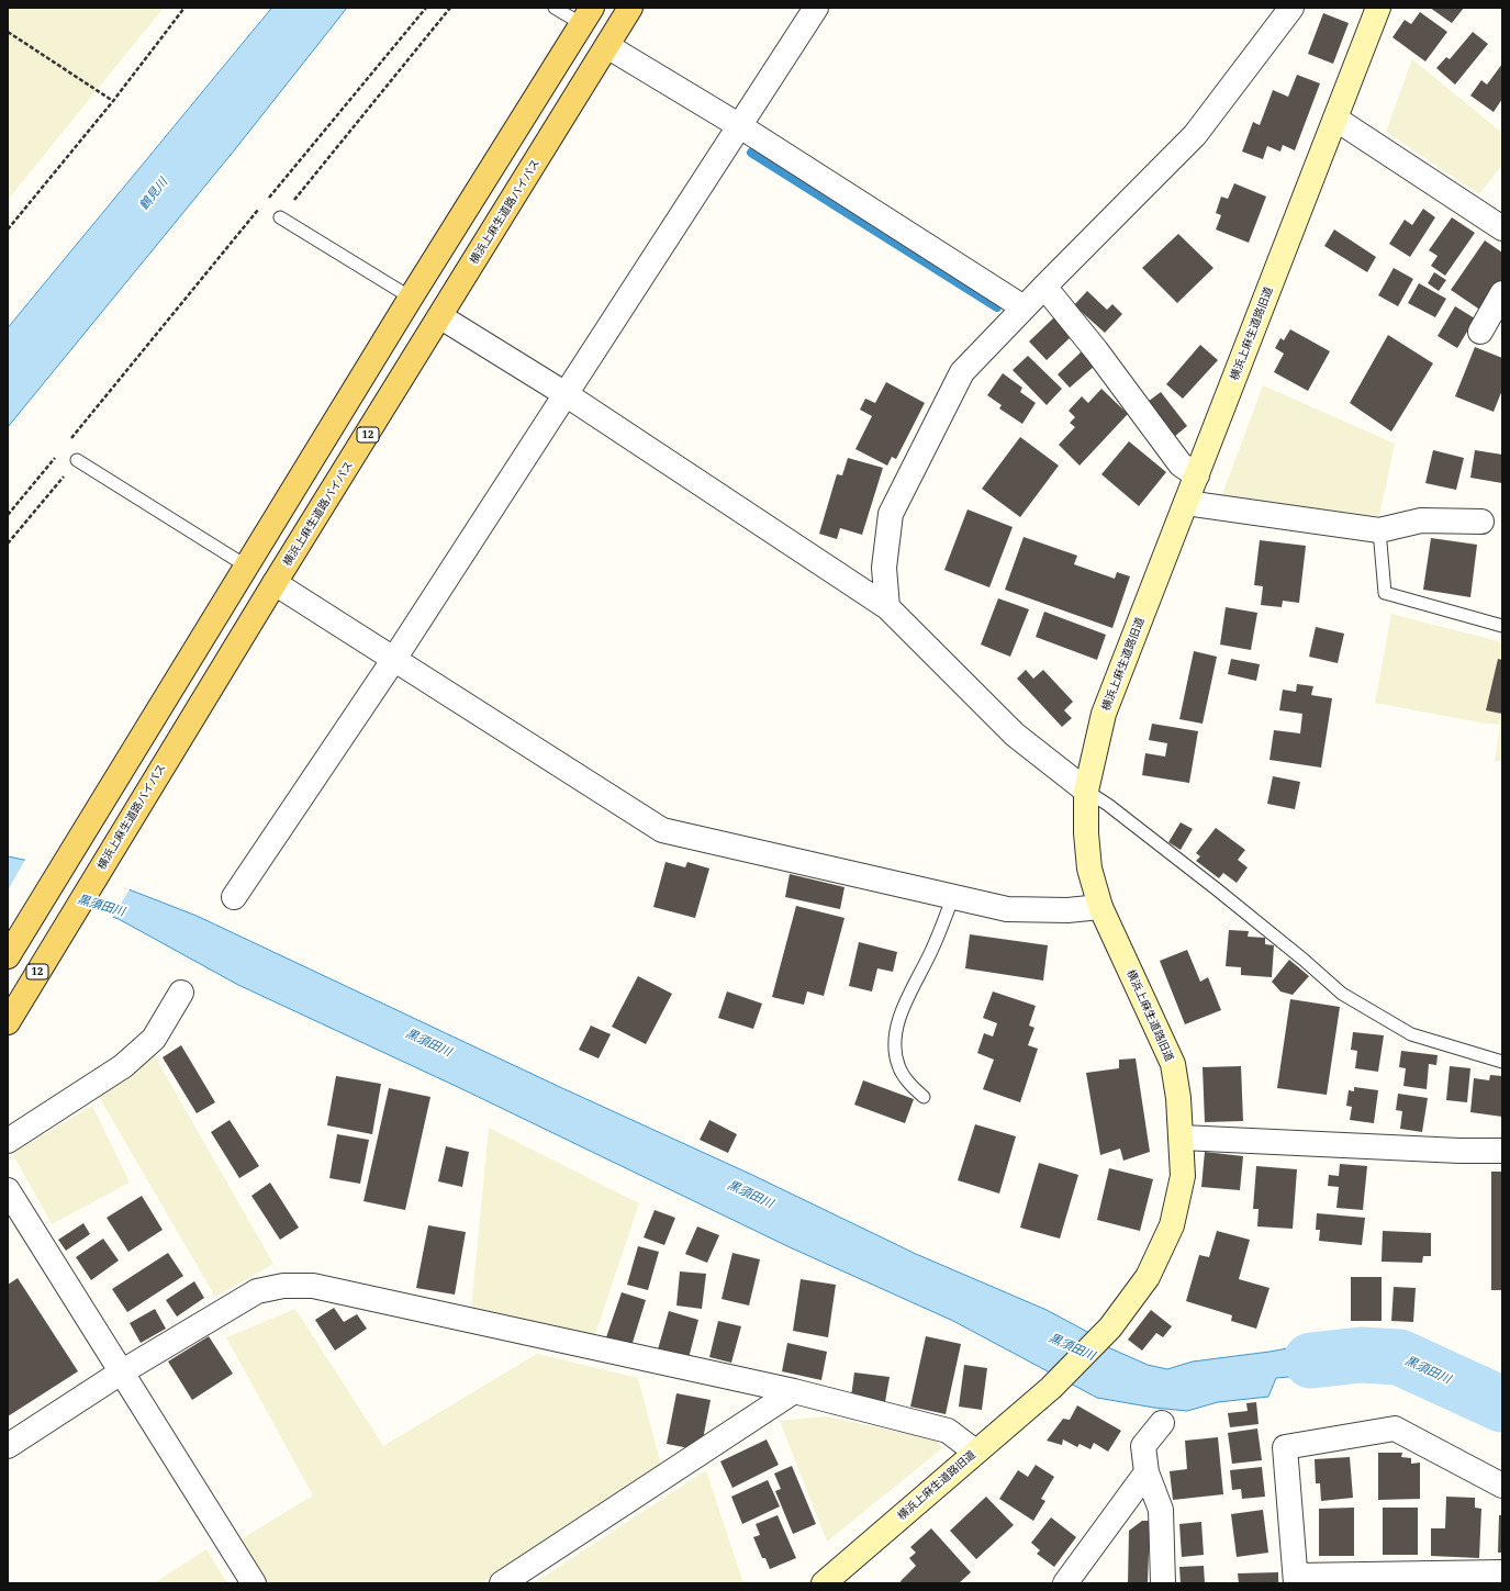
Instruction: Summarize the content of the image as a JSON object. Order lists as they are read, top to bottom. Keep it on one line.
{"streets":{"main road":["横浜上麻生道路バイパス","12"],"street":["横浜上麻生道路旧道"]},"water":["鶴見川","黒須田川"]}
